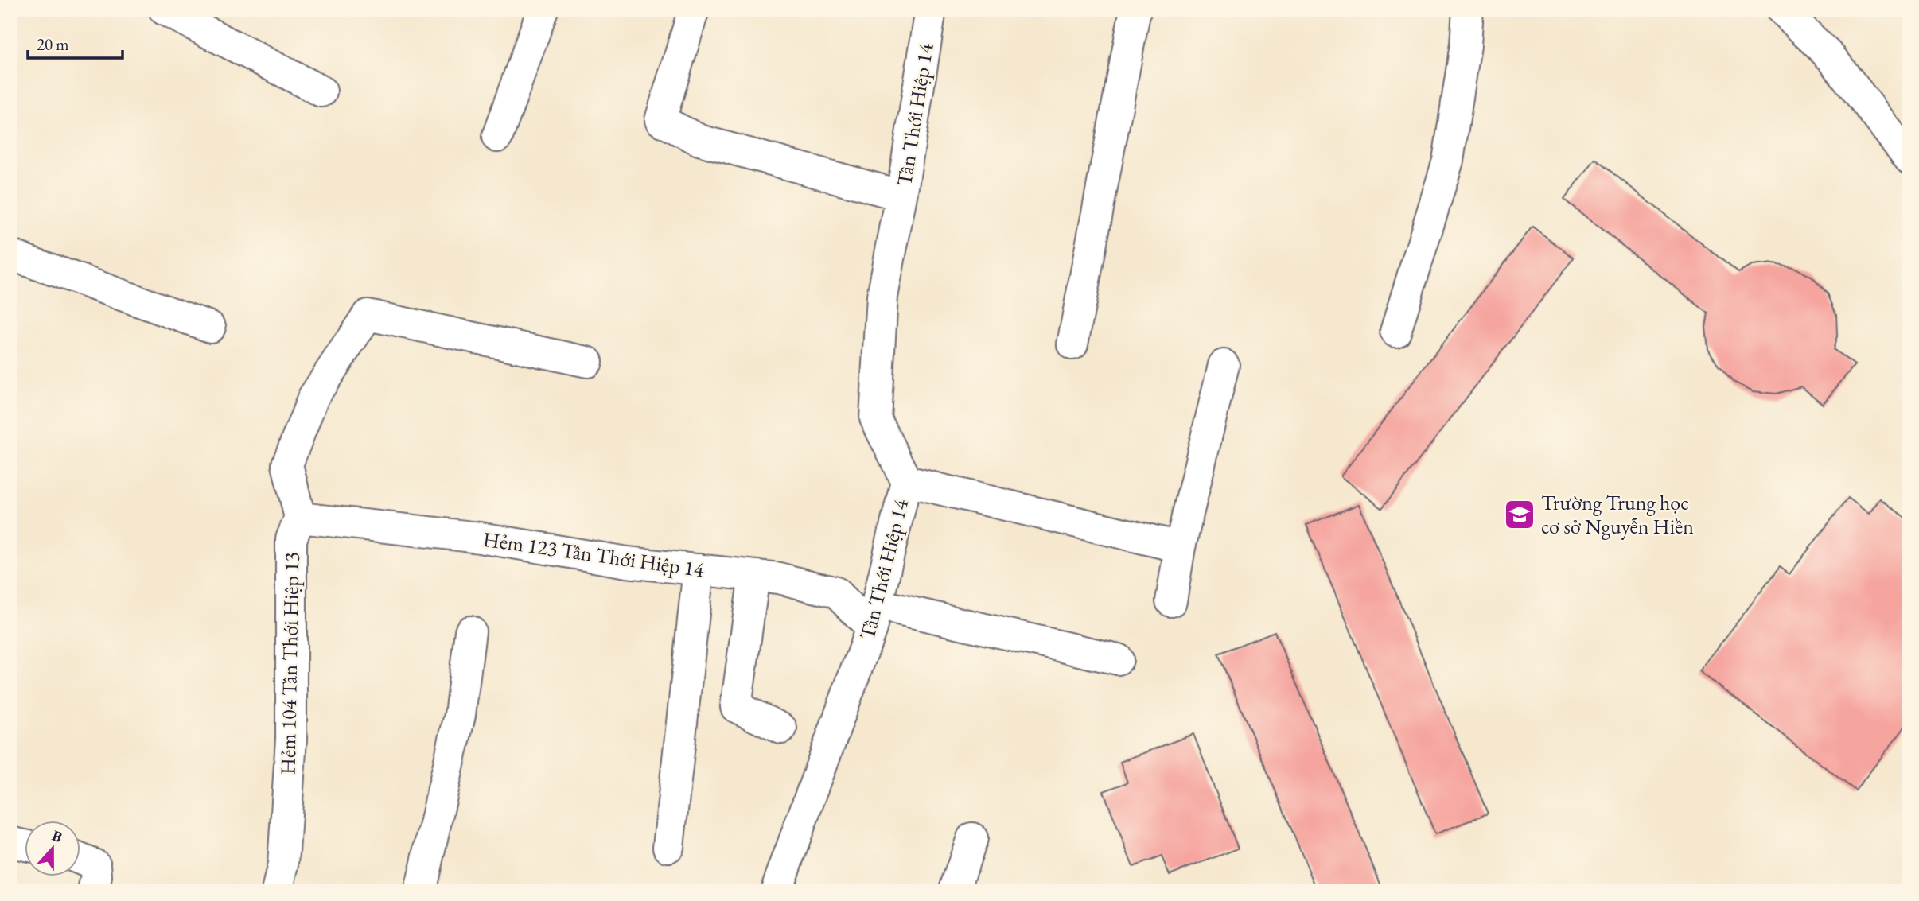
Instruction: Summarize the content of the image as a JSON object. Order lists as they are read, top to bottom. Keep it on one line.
{"streets":{"street":["Tân Thới Hiệp 14","Hẻm 123 Tân Thới Hiệp 14","Hẻm 104 Tân Thới Hiệp 13"]},"crossings":[["Tân Thới Hiệp 14","Hẻm 123 Tân Thới Hiệp 14"],["Hẻm 123 Tân Thới Hiệp 14","Hẻm 104 Tân Thới Hiệp 13"]],"places":{"school or university":["Trường Trung học cơ sở Nguyễn Hiền"]},"scale_bar":"20 m","north":"top"}
